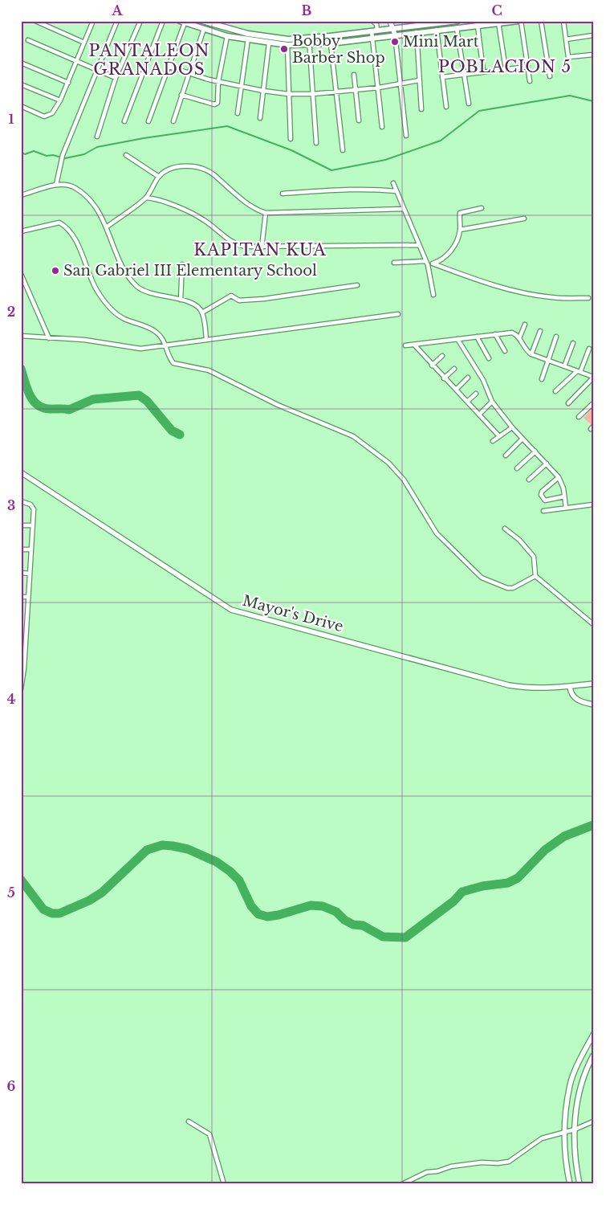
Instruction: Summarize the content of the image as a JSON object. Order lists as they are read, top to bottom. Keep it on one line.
{"streets":{"street":["Mayor's Drive"]},"districts":["PANTALEON GRANADOS","POBLACION 5","KAPITAN KUA"],"places":["Mini Mart","Bobby Barber Shop","San Gabriel III Elementary School"],"grid":{"columns":["A","B","C"],"rows":["1","2","3","4","5","6"]}}
